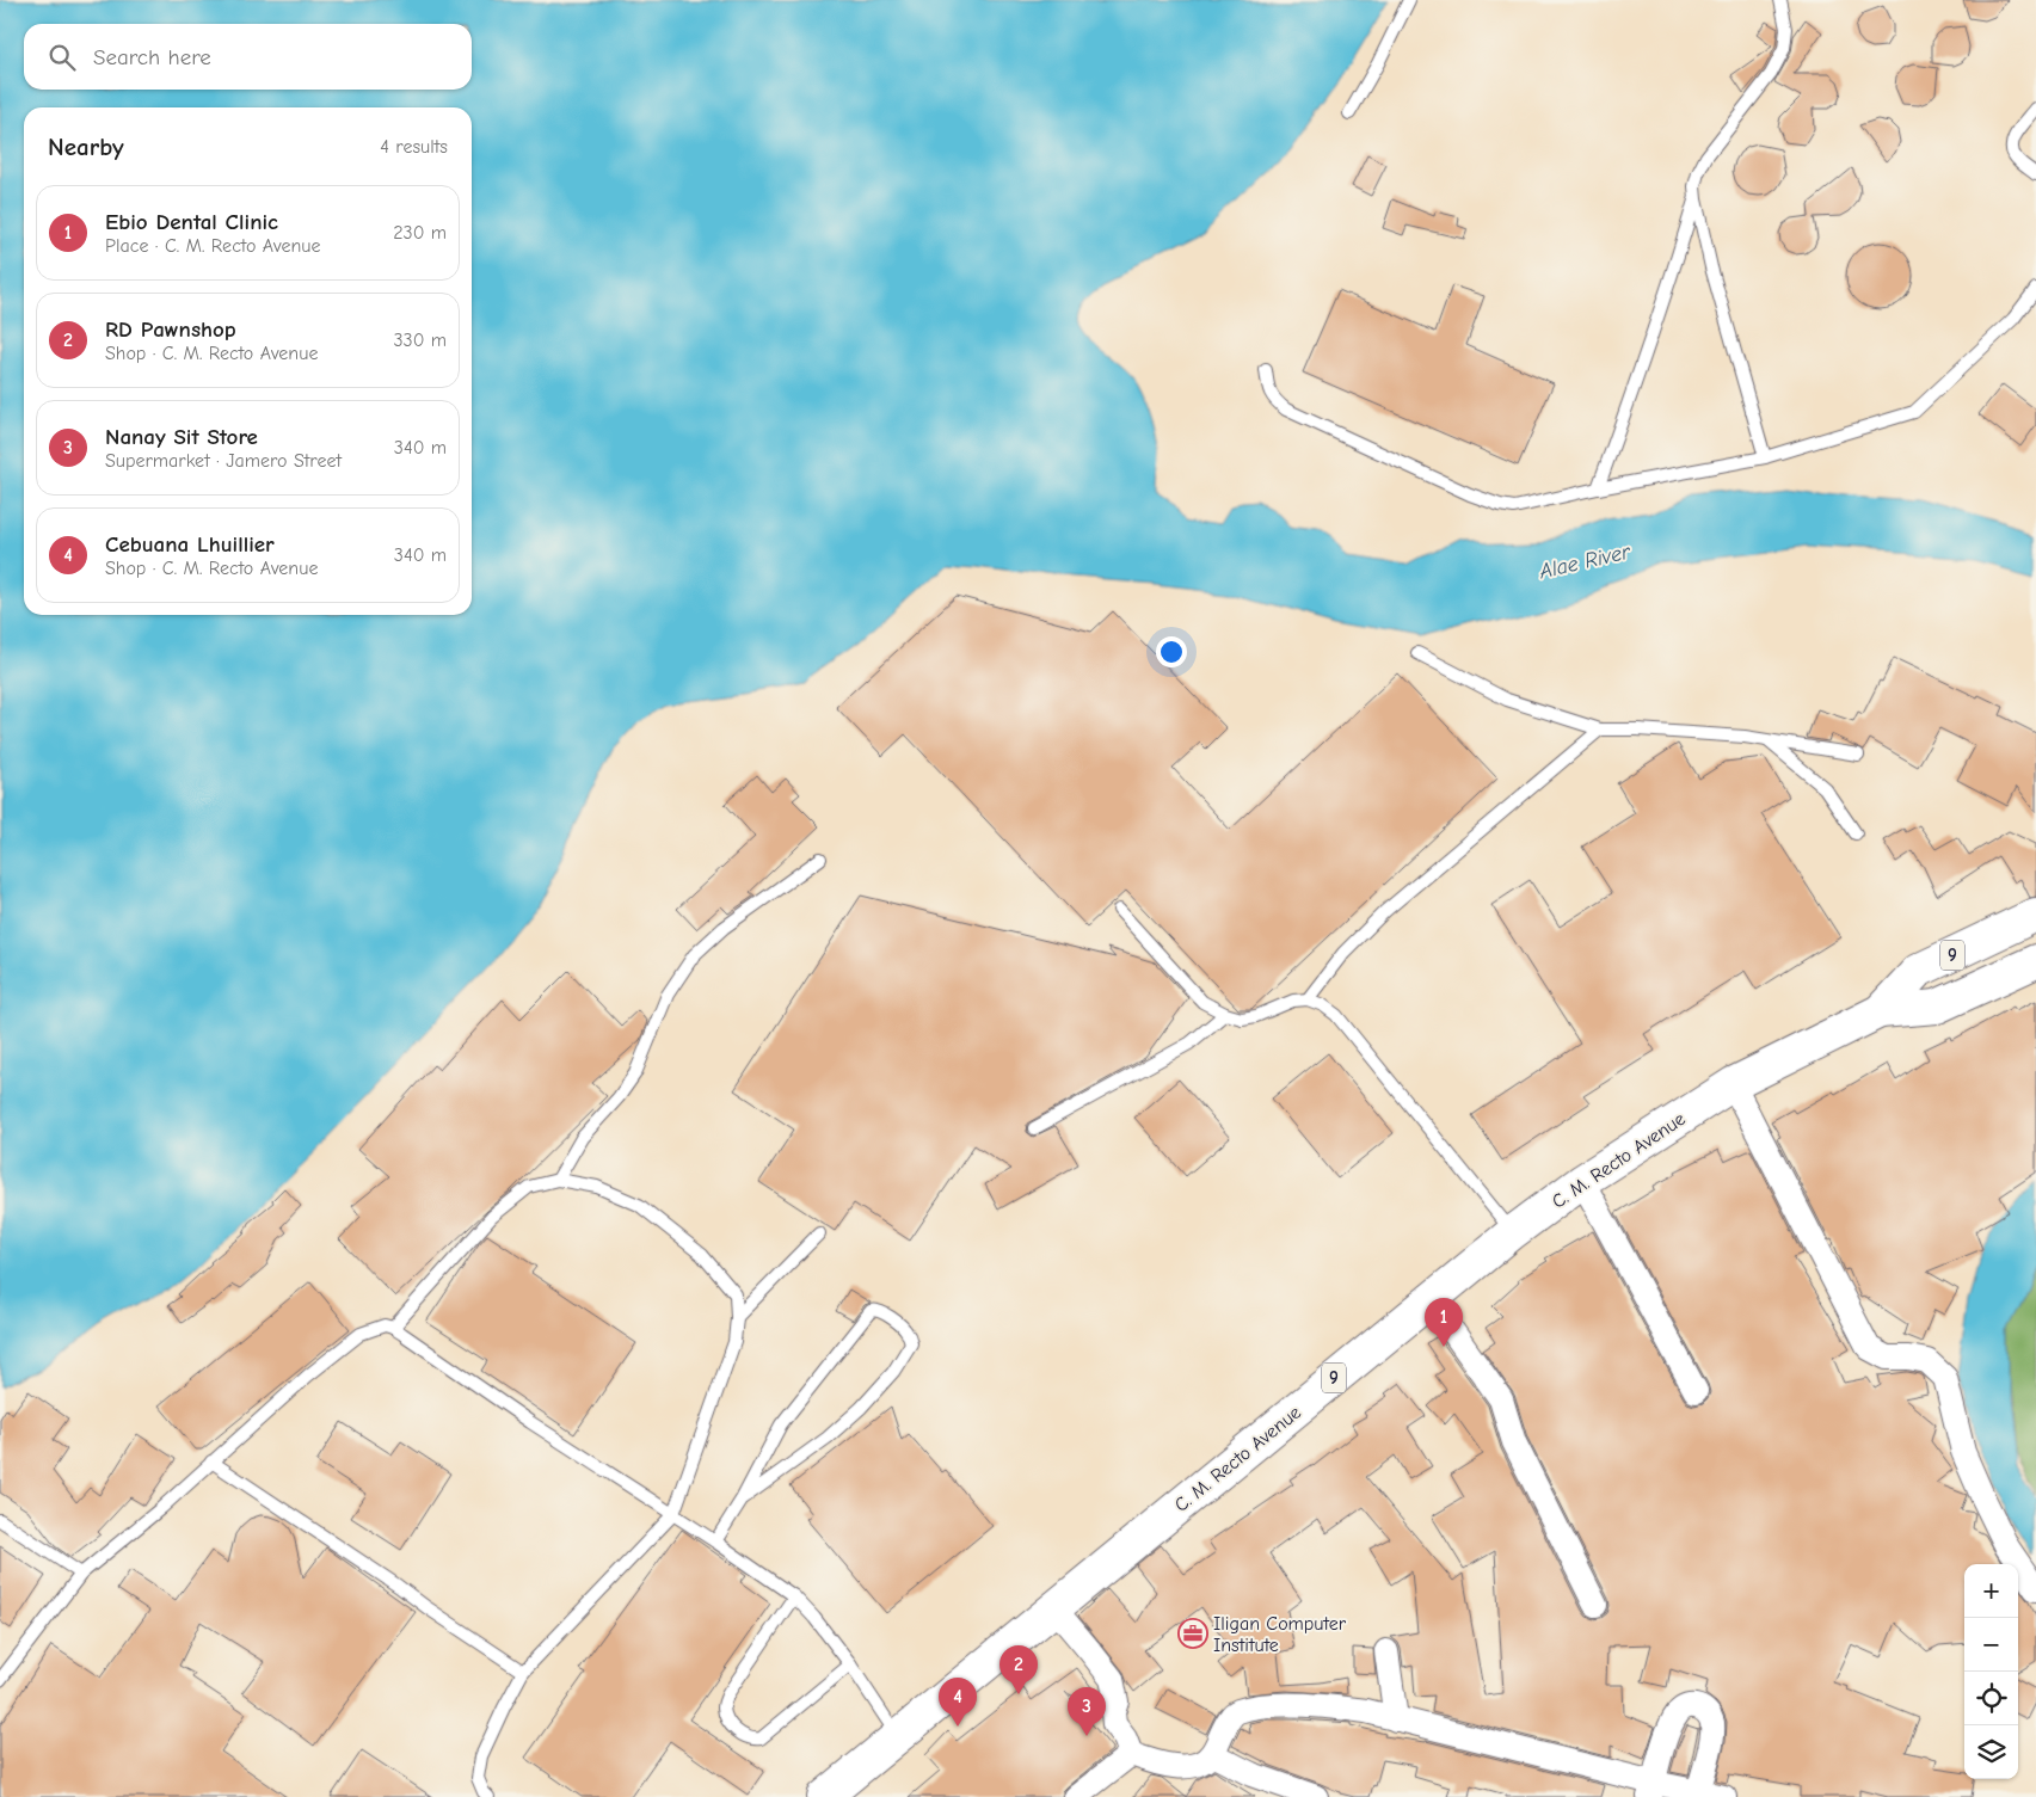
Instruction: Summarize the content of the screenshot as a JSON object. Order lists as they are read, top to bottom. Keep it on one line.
{"streets":{"highway":["9","C. M. Recto Avenue"]},"water":["Alae River"],"places":{"office":["Iligan Computer Institute"]},"page":{"search":"Search here","heading":["Nearby","4 results"],"list":[{"mark":"1","name":"Ebio Dental Clinic","note":"Place · C. M. Recto Avenue","value":"230 m"},{"mark":"2","name":"RD Pawnshop","note":"Shop · C. M. Recto Avenue","value":"330 m"},{"mark":"3","name":"Nanay Sit Store","note":"Supermarket · Jamero Street","value":"340 m"},{"mark":"4","name":"Cebuana Lhuillier","note":"Shop · C. M. Recto Avenue","value":"340 m"}],"pins":["1","2","4","3"],"map_buttons":["+","−"]}}
